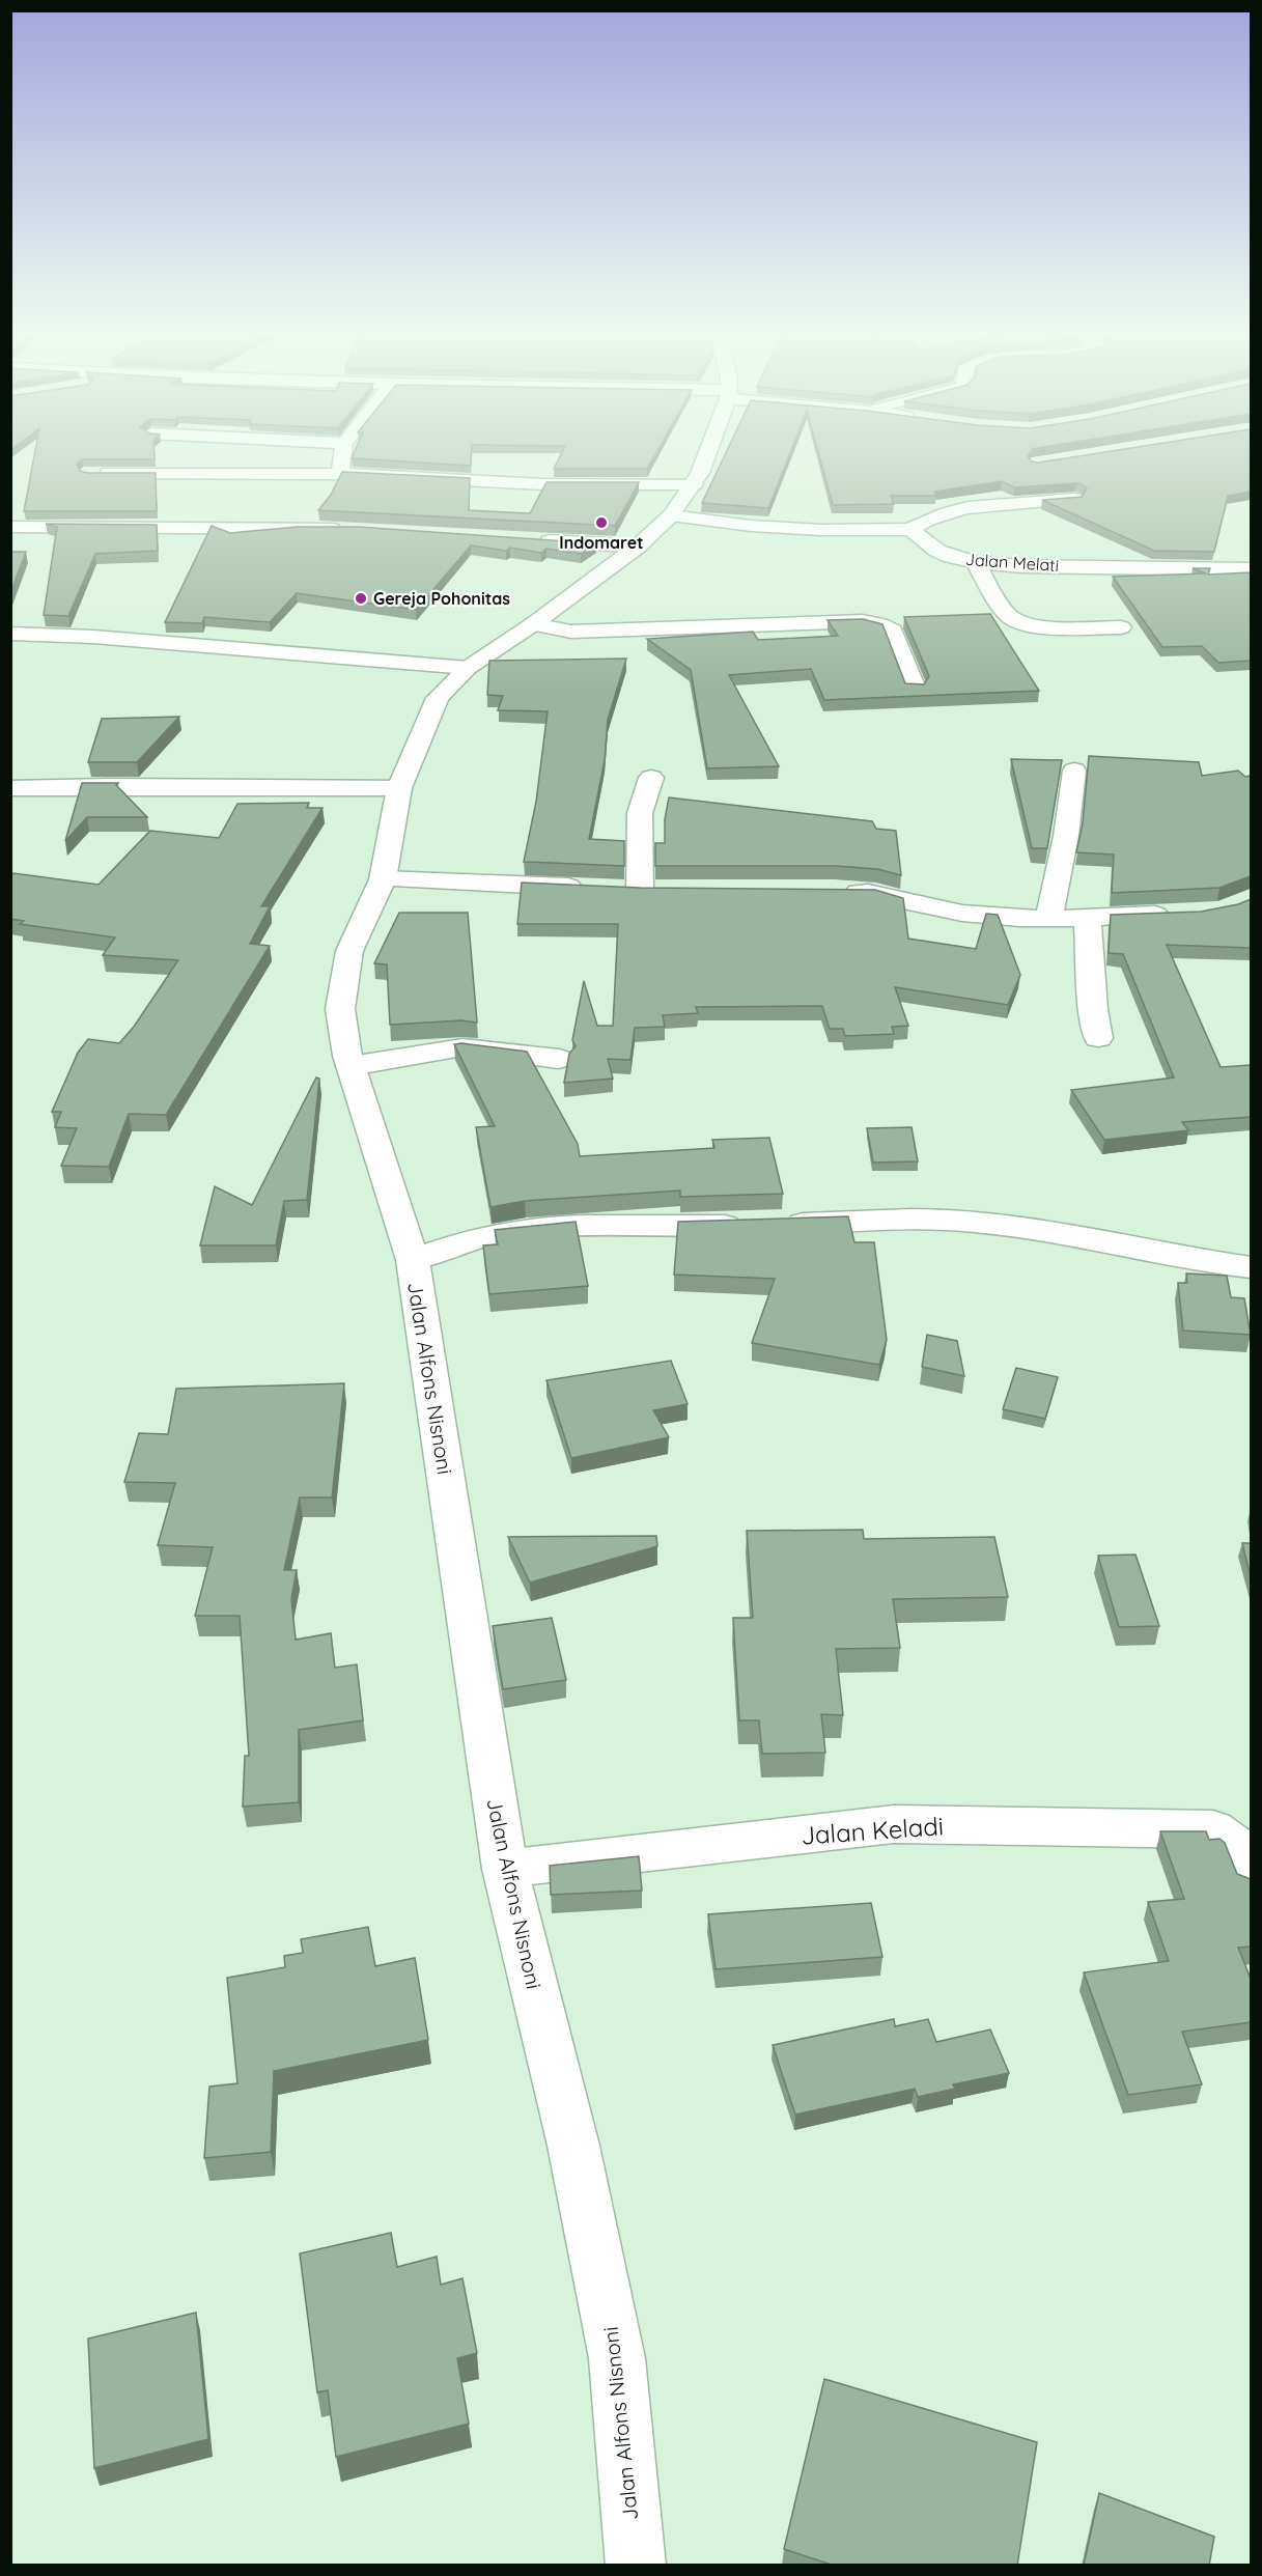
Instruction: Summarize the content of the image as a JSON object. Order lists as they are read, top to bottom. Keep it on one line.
{"streets":{"street":["Jalan Melati","Jalan Alfons Nisnoni","Jalan Keladi"]},"crossings":[["Jalan Alfons Nisnoni","Jalan Keladi"]],"places":["Indomaret","Gereja Pohonitas"]}
